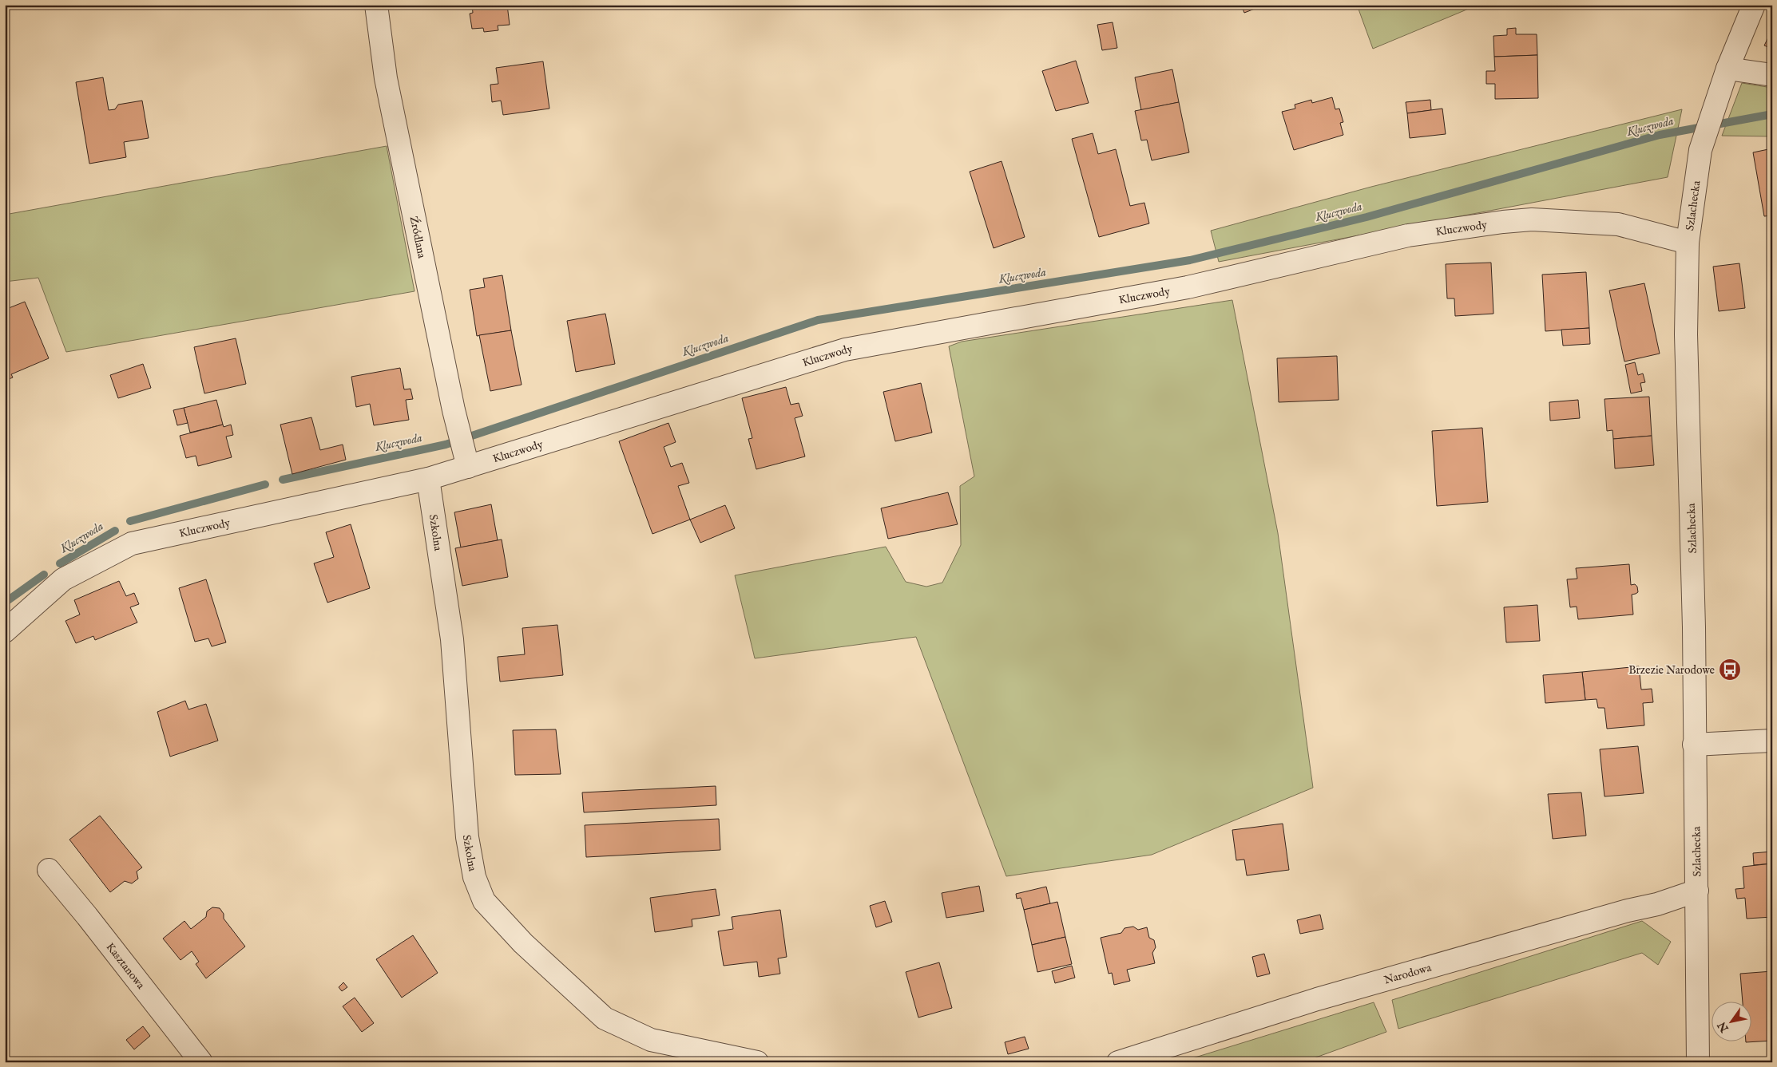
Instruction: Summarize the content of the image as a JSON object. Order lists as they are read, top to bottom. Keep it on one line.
{"streets":{"street":["Szlachecka","Kluczwody","Źródlana","Szkolna","Kasztanowa","Narodowa"]},"crossings":[["Szlachecka","Kluczwody"],["Szlachecka","Narodowa"],["Kluczwody","Źródlana"],["Kluczwody","Szkolna"]],"water":["Kluczwoda"],"places":{"bus stop":["Brzezie Narodowe"]},"north":"bottom left"}
